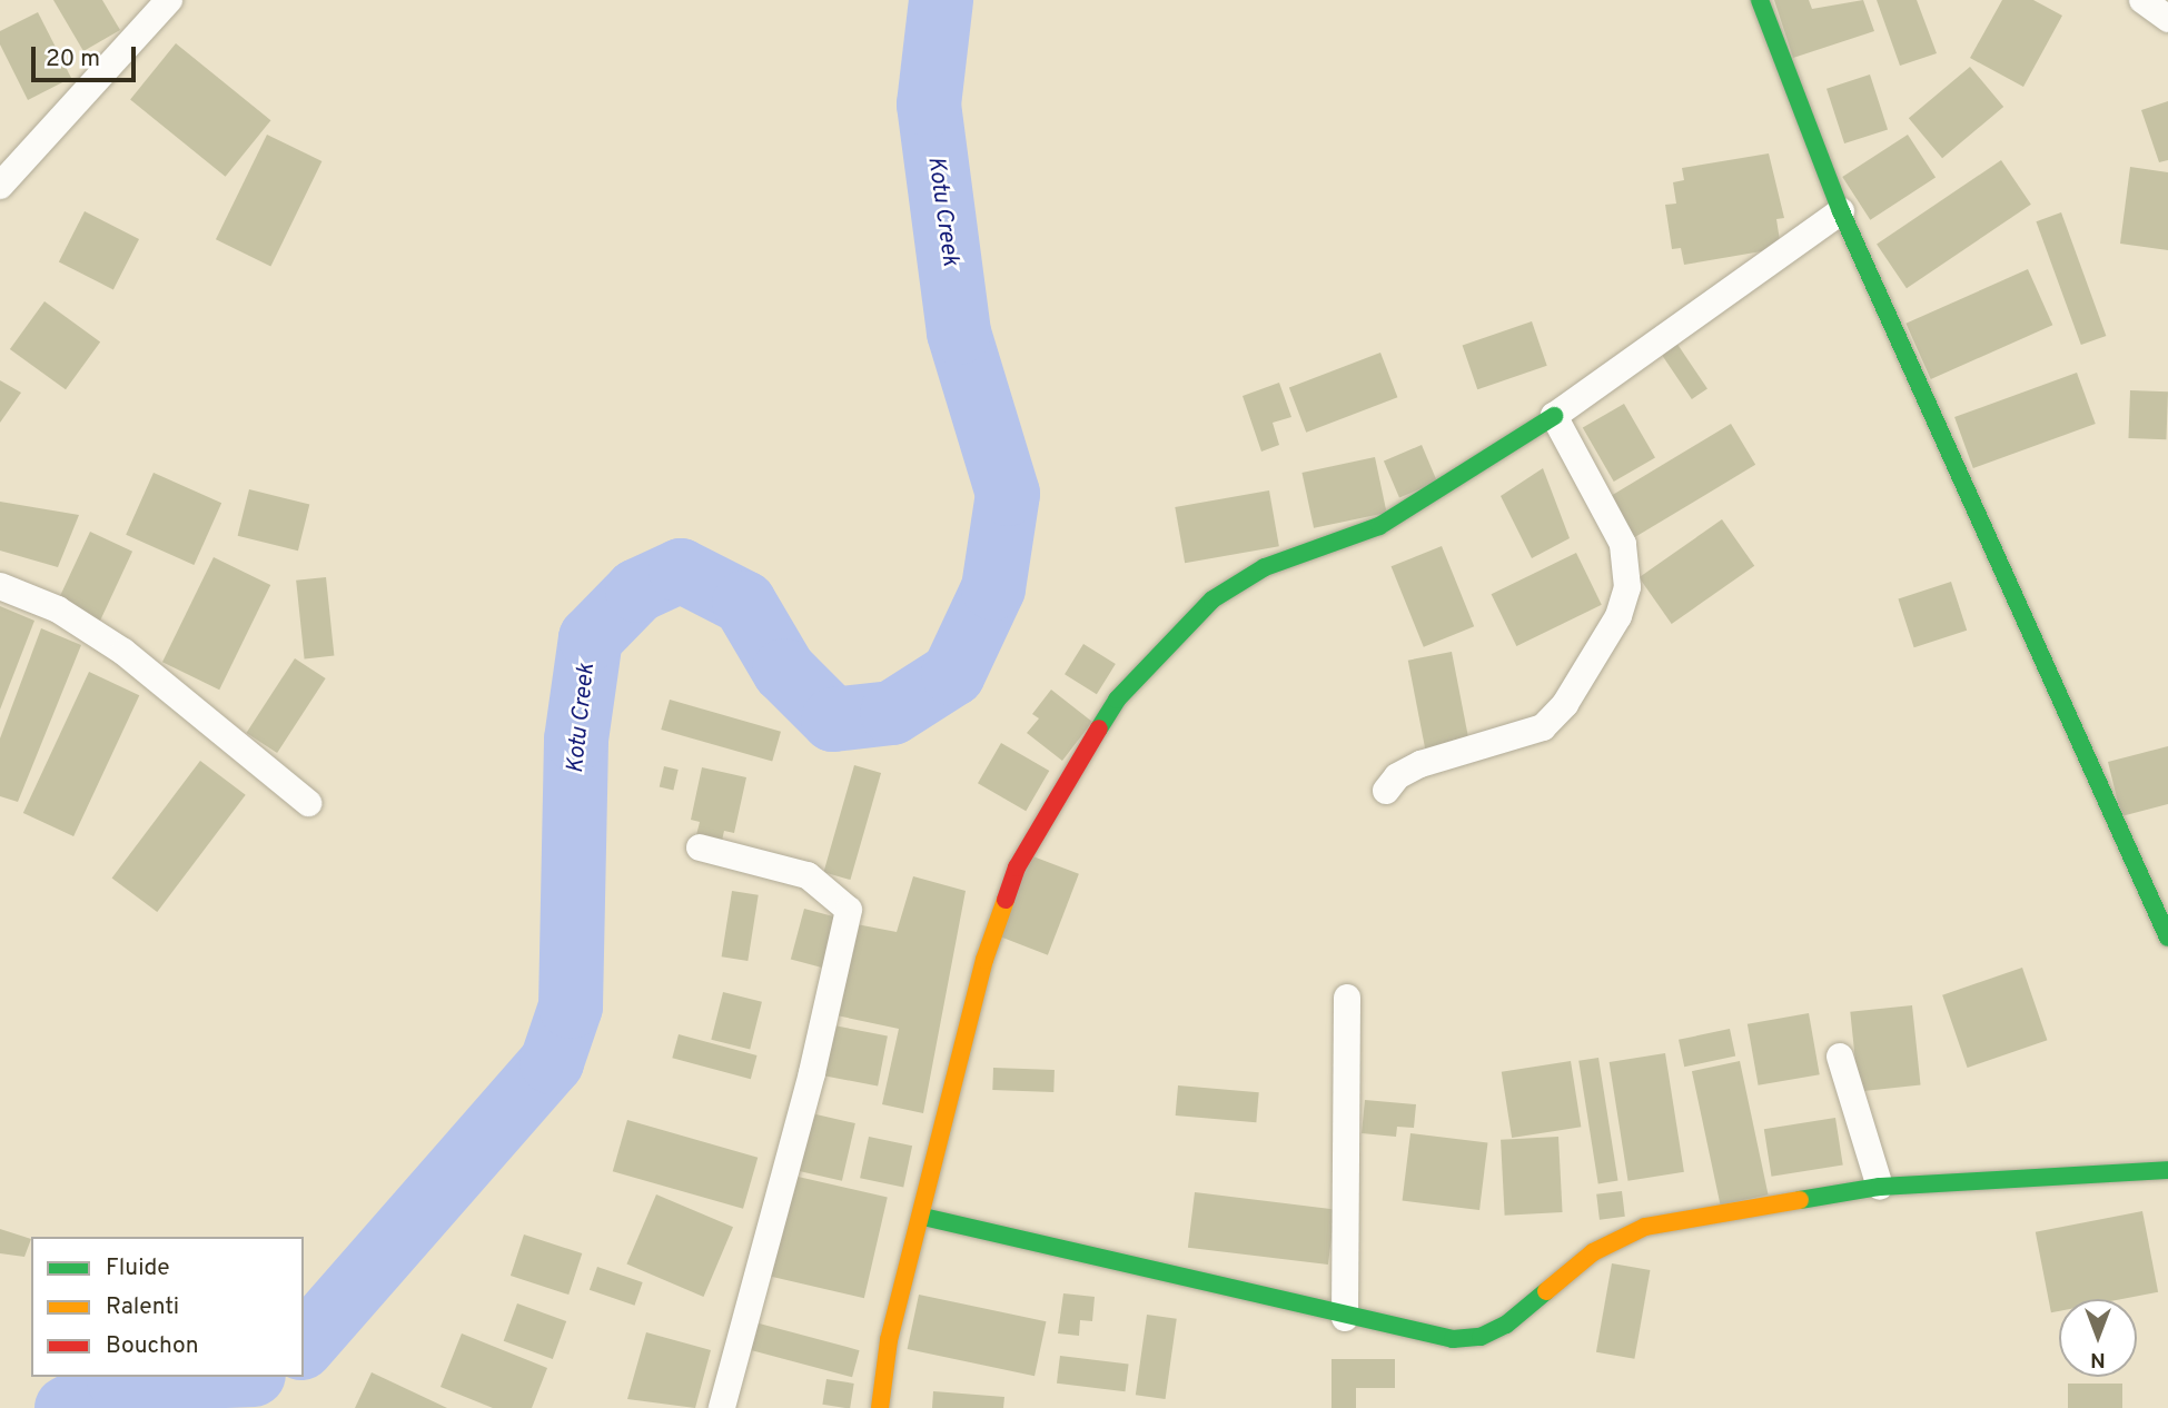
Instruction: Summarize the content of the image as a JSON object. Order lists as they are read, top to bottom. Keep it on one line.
{"water":["Kotu Creek"],"legend":["Fluide","Ralenti","Bouchon"],"scale_bar":"20 m","north":"bottom"}
